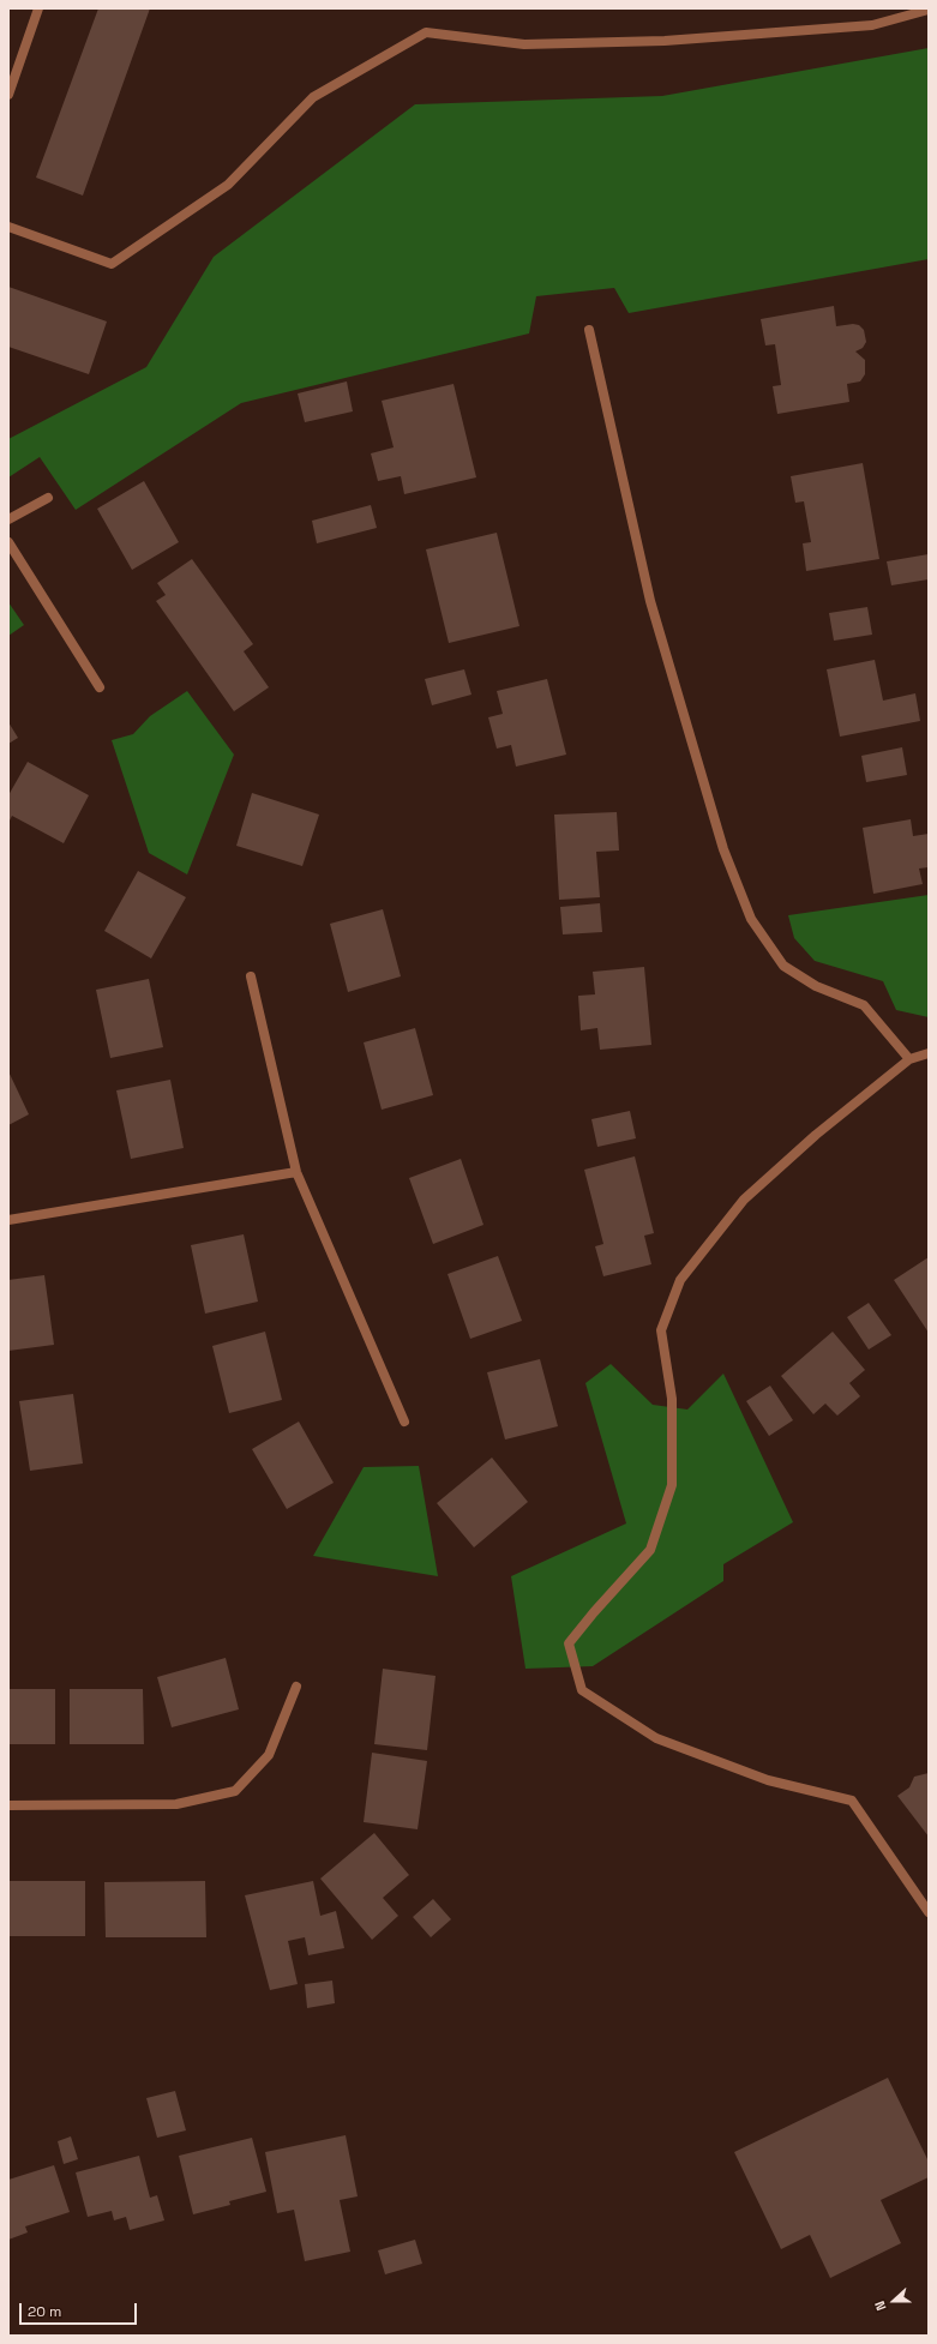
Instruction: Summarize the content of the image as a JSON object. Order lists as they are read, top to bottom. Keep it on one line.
{"scale_bar":"20 m","north":"left"}
